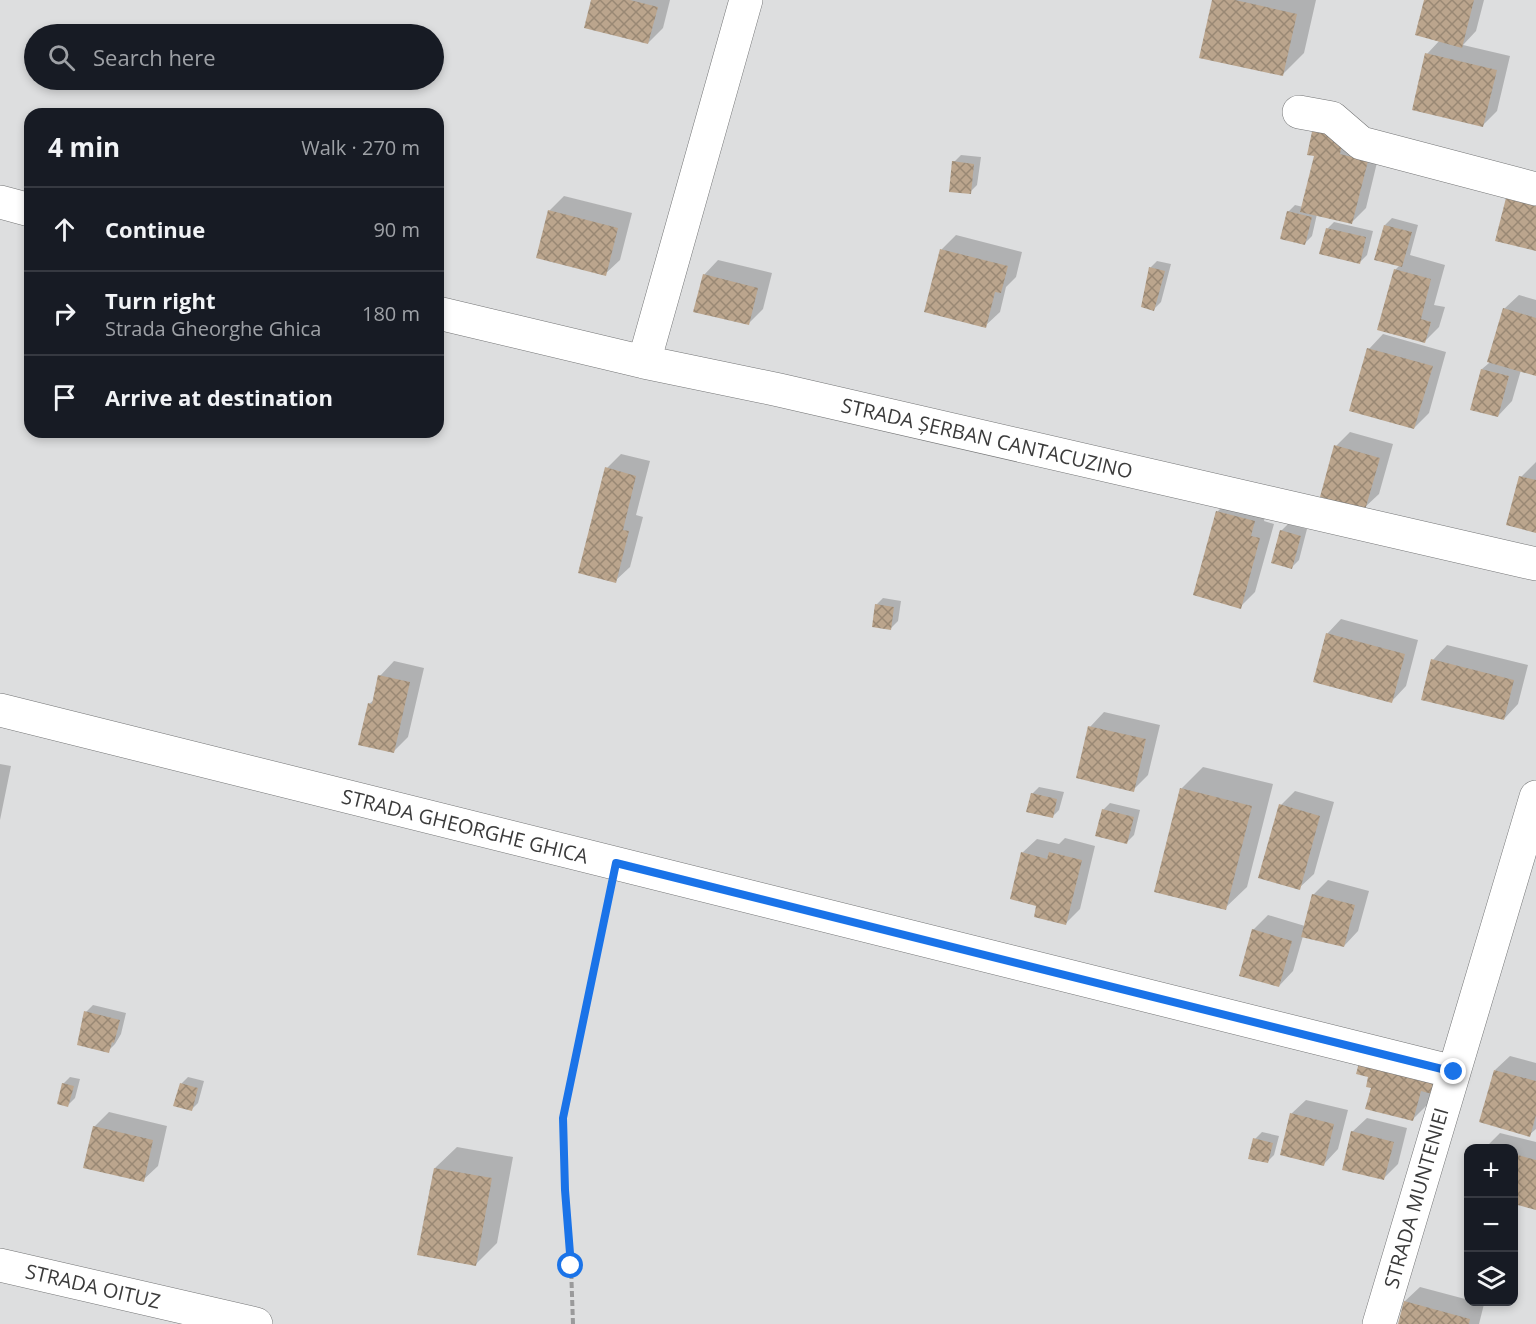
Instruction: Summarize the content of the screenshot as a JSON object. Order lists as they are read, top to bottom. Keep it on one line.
{"streets":{"street":["STRADA ȘERBAN CANTACUZINO","STRADA GHEORGHE GHICA","STRADA MUNTENIEI","STRADA OITUZ"]},"crossings":[["STRADA GHEORGHE GHICA","STRADA MUNTENIEI"]],"page":{"search":"Search here","heading":["4 min","Walk · 270 m"],"list":[["Continue","90 m"],["Turn right","Strada Gheorghe Ghica","180 m"],"Arrive at destination"],"map_buttons":["+","−"]}}
